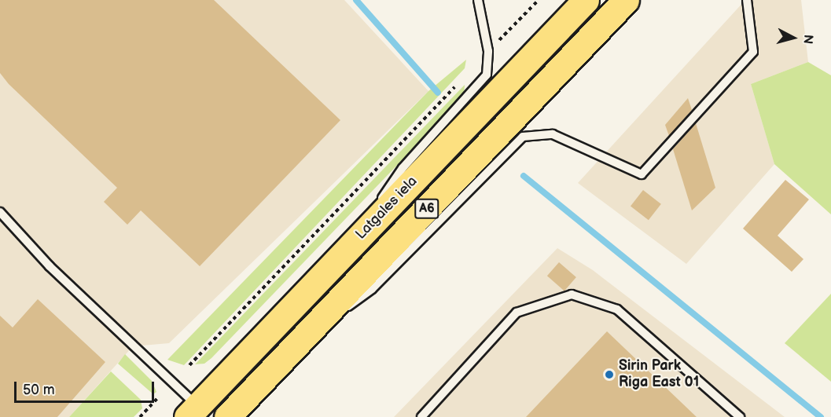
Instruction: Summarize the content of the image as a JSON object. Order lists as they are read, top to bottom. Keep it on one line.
{"streets":{"highway":["Latgales iela","A6"]},"places":["Sirin Park Riga East 01"],"scale_bar":"50 m","north":"right"}
